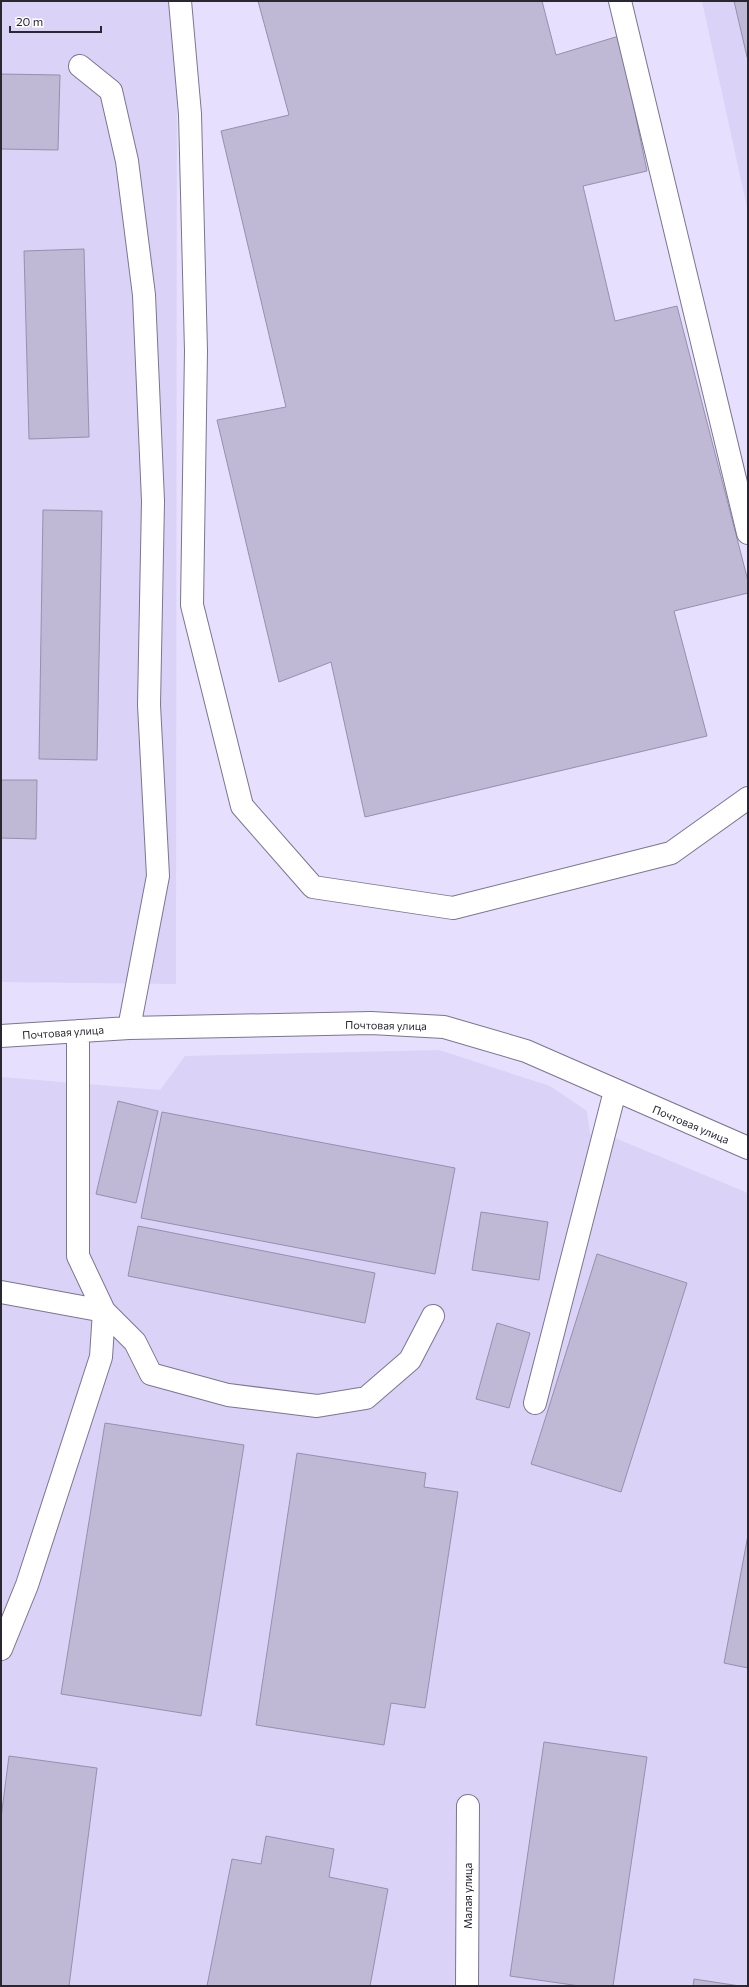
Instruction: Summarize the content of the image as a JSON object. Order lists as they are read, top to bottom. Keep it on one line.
{"streets":{"street":["Почтовая улица","Малая улица"]},"scale_bar":"20 m"}
